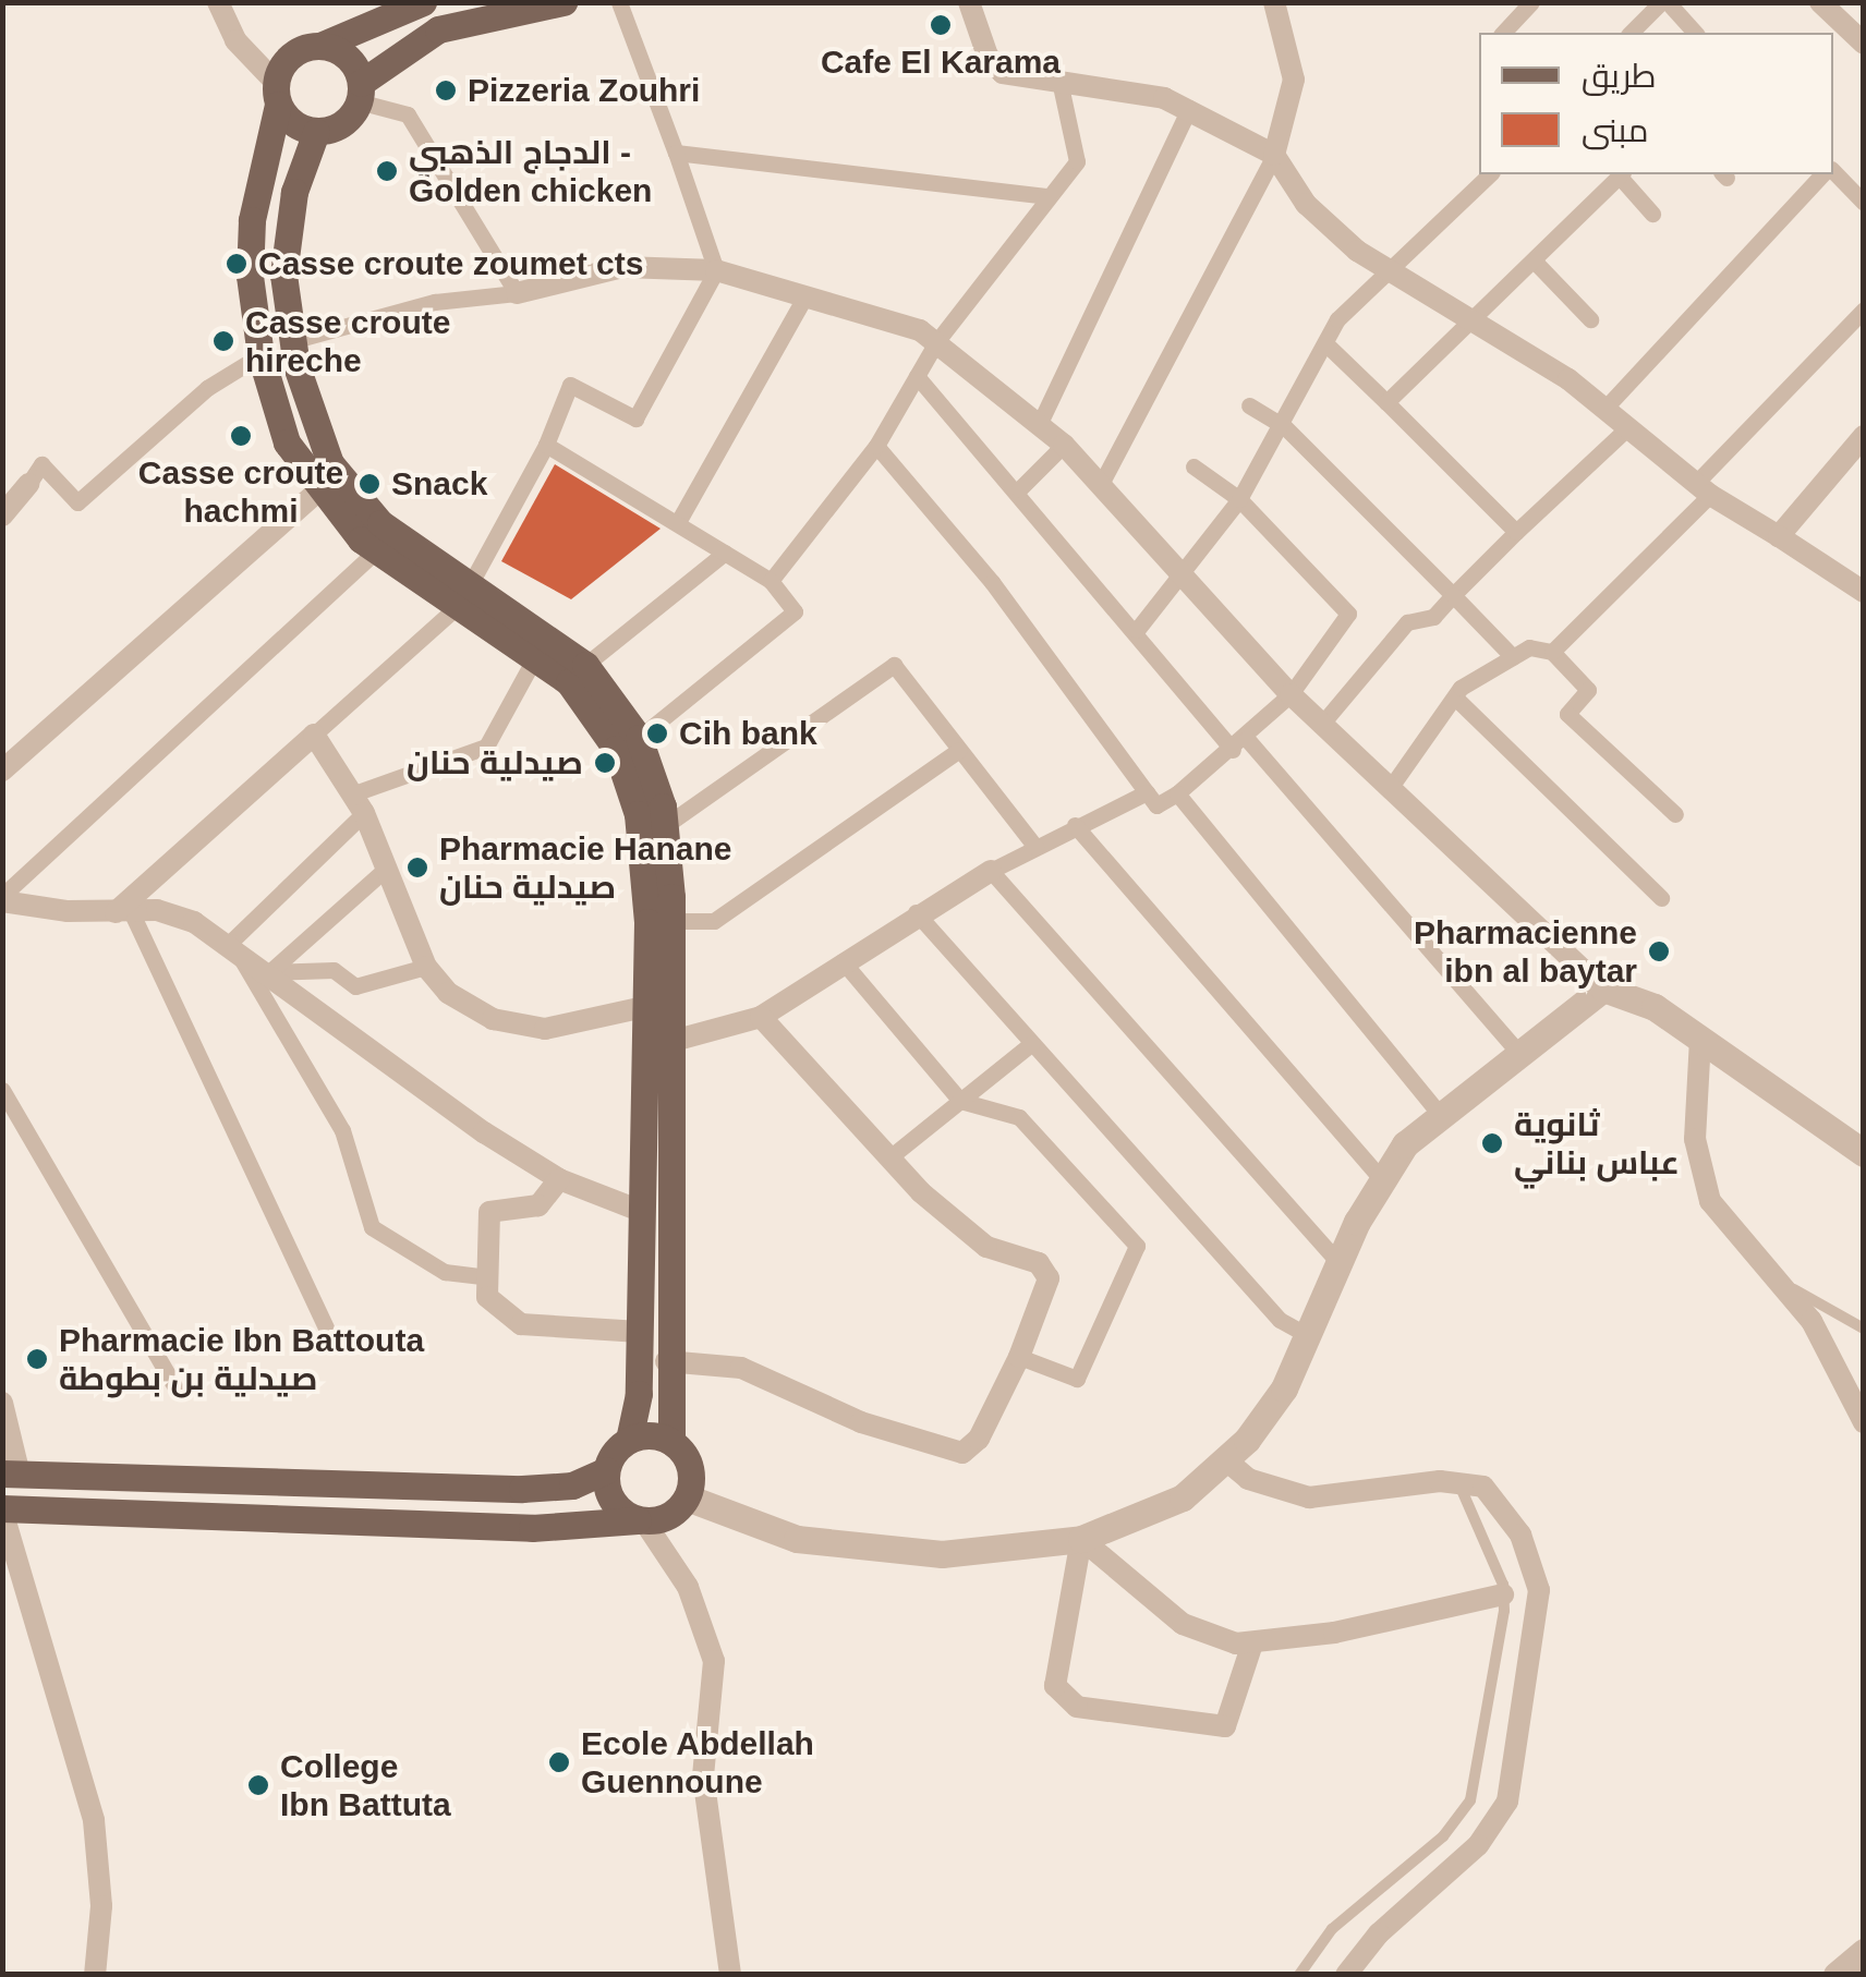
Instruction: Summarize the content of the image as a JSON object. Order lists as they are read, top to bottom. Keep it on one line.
{"places":["Cafe El Karama","Pizzeria Zouhri","الدجاج الذهبي - Golden chicken","Casse croute zoumet cts","Casse croute hireche","Casse croute hachmi","Snack","Cih bank","صيدلية حنان","Pharmacie Hanane صيدلية حنان","Pharmacienne ibn al baytar","ثانوية عباس بناني","Pharmacie Ibn Battouta صيدلية بن بطوطة","Ecole Abdellah Guennoune","College Ibn Battuta"],"legend":["طريق","مبنى"]}
